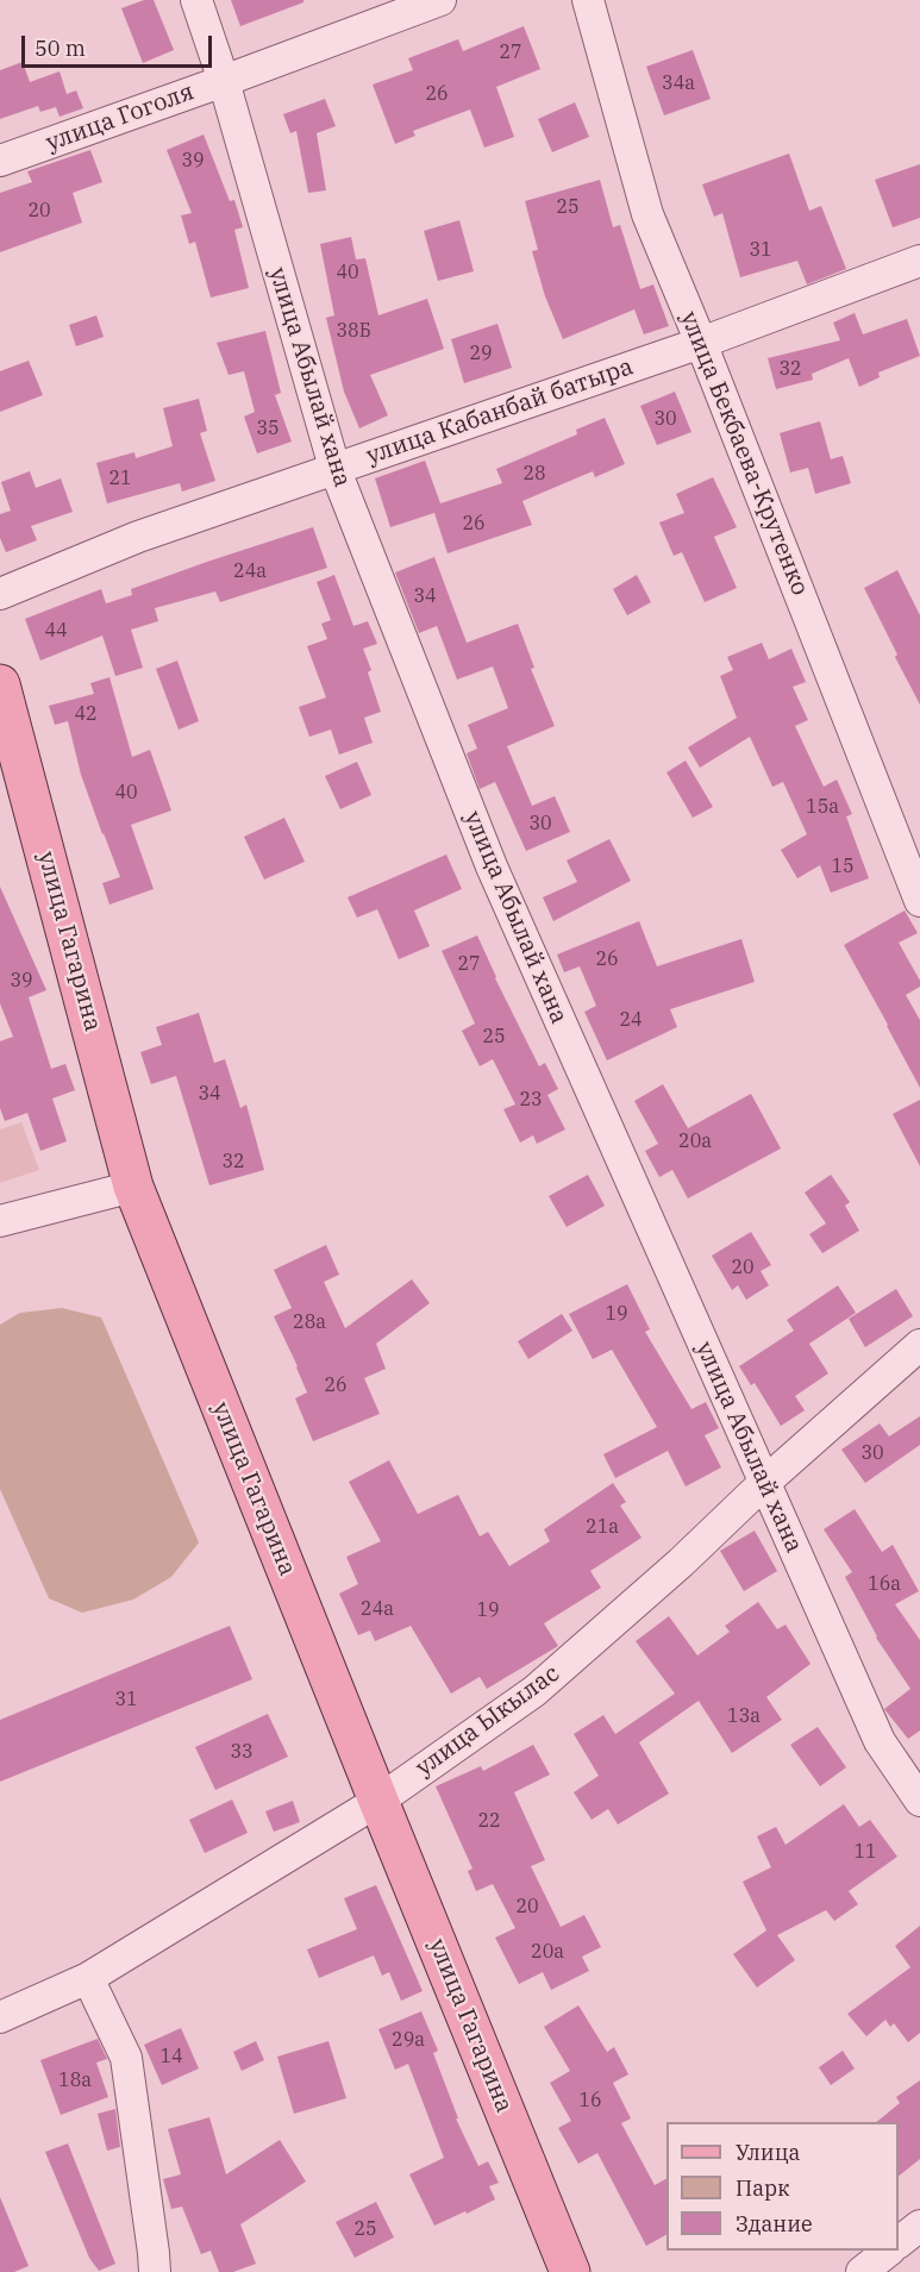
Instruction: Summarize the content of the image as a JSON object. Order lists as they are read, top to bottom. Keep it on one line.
{"streets":{"main road":["улица Гагарина"],"street":["улица Гоголя","улица Абылай хана","улица Кабанбай батыра","улица Бекбаева-Крутенко","улица Ыкылас"]},"crossings":[["улица Гоголя","улица Абылай хана"],["улица Абылай хана","улица Кабанбай батыра"],["улица Абылай хана","улица Ыкылас"],["улица Кабанбай батыра","улица Бекбаева-Крутенко"],["улица Гагарина","улица Ыкылас"]],"house_numbers":["27","34а","26","39","25","20","31","40","38Б","29","32","30","35","28","21","26","24а","34","44","42","40","15а","30","15","26","27","39","24","25","34","23","20а","32","20","19","28а","26","30","21а","16а","24а","19","31","13а","33","22","11","20","20а","29а","14","18а","16","25"],"legend":["Улица","Парк","Здание"],"scale_bar":"50 m"}
